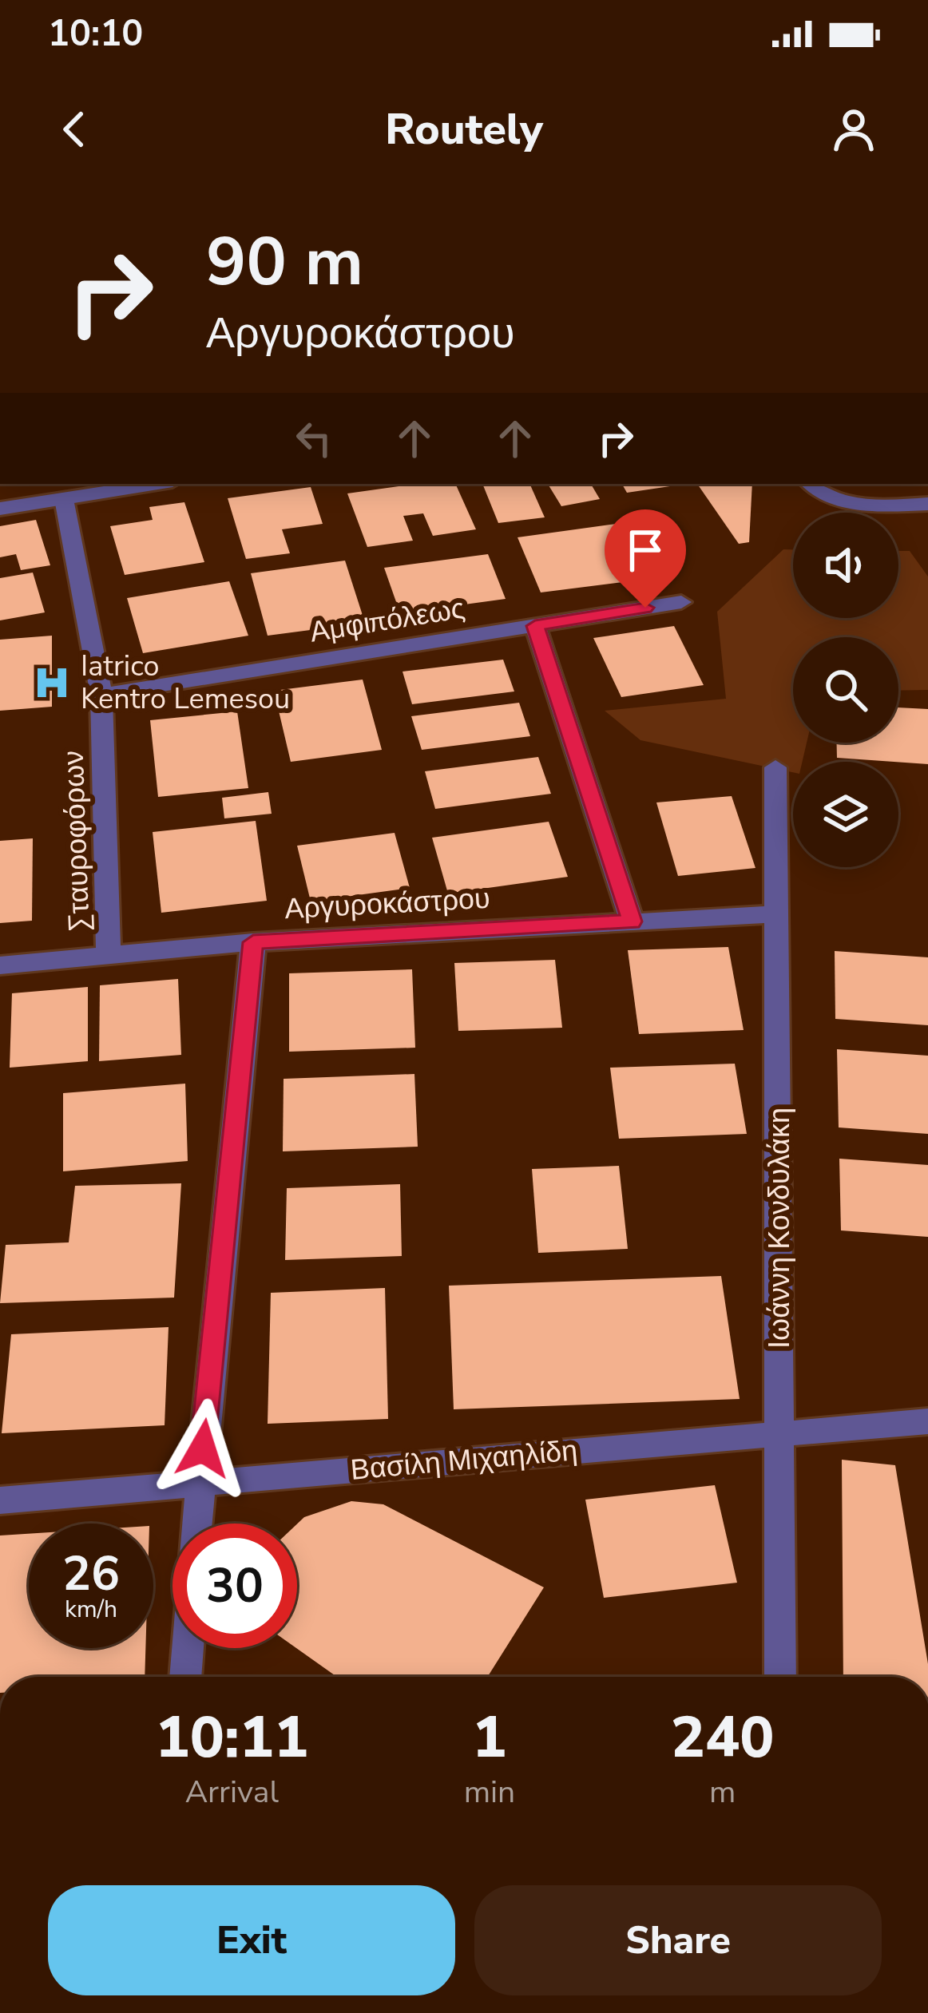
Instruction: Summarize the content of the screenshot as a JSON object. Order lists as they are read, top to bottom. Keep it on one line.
{"streets":{"street":["Αμφιπόλεως","Σταυροφόρων","Αργυροκάστρου","Ιωάννη Κονδυλάκη","Βασίλη Μιχαηλίδη"]},"crossings":[["Αμφιπόλεως","Σταυροφόρων"],["Σταυροφόρων","Αργυροκάστρου"],["Αργυροκάστρου","Ιωάννη Κονδυλάκη"],["Ιωάννη Κονδυλάκη","Βασίλη Μιχαηλίδη"]],"places":{"hospital":["Iatrico Kentro Lemesou"]},"page":{"status":"10:10","header":"Routely","turn":["90 m","Αργυροκάστρου"],"speed":"26 km/h","limit":"30","eta":["10:11","Arrival","1","min","240","m"],"buttons":["Exit","Share"]}}
